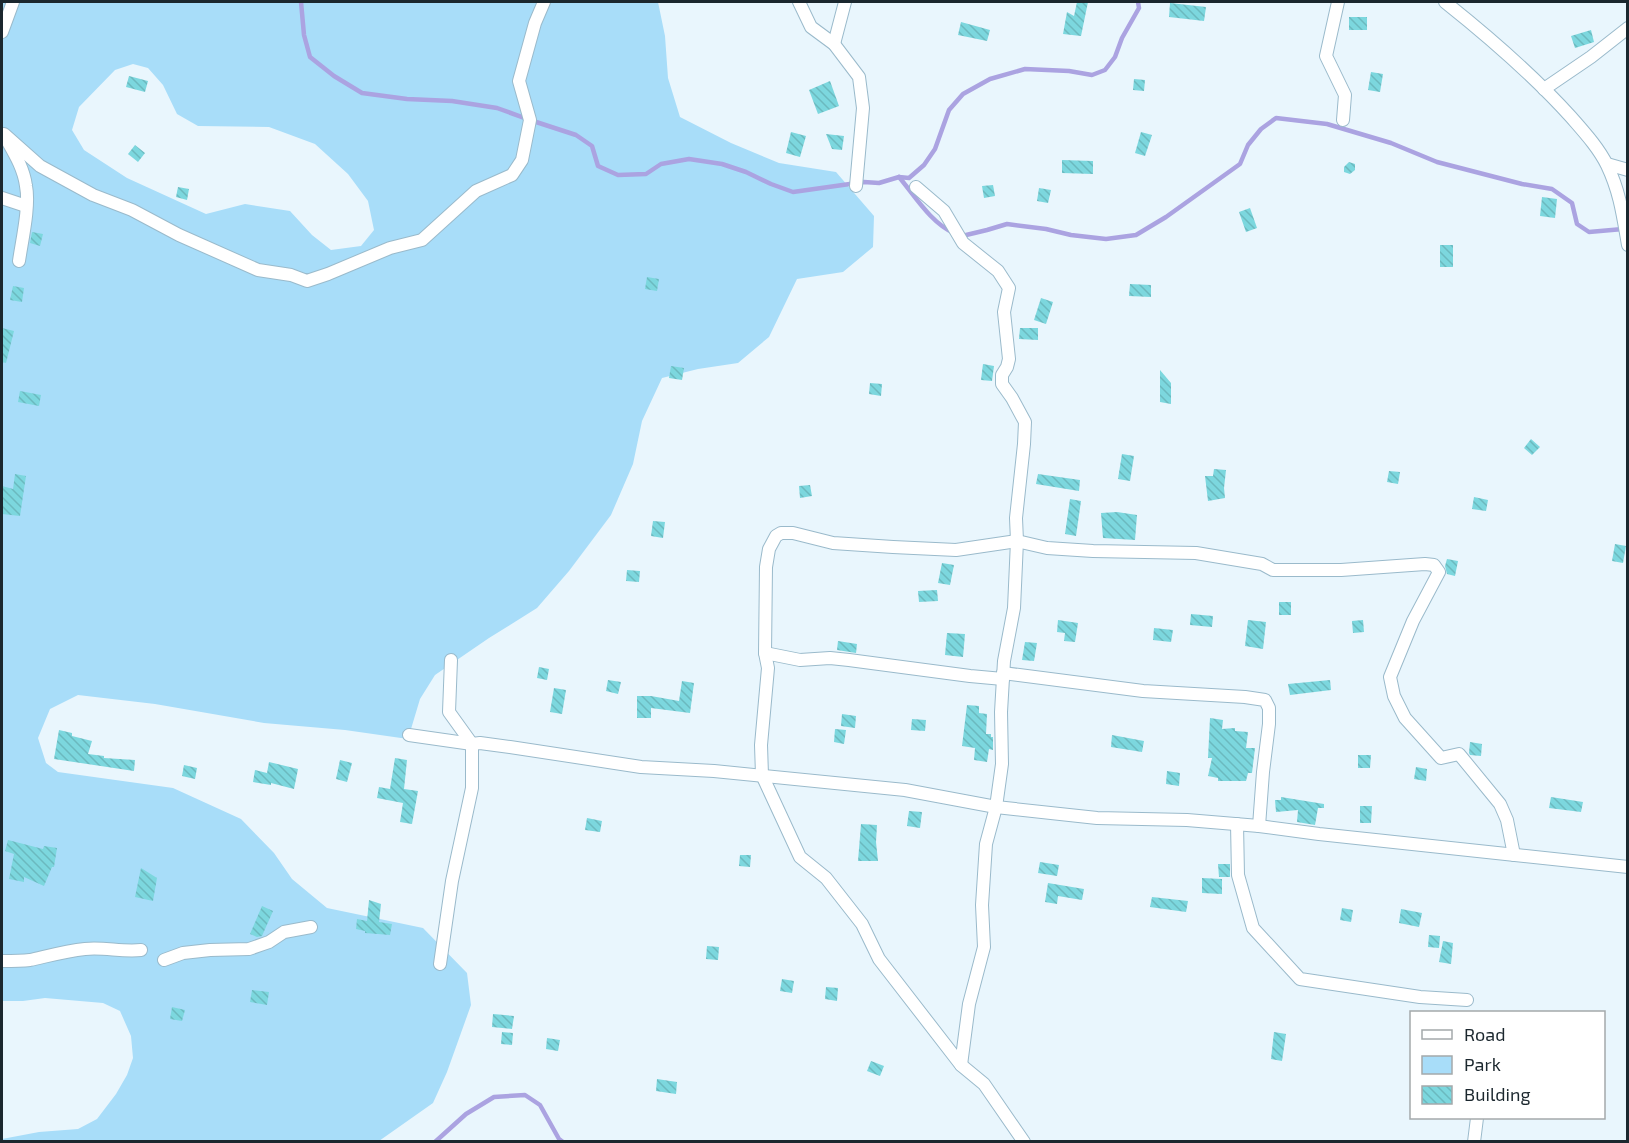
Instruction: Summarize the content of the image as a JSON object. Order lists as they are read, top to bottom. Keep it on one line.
{"legend":["Road","Park","Building"]}
